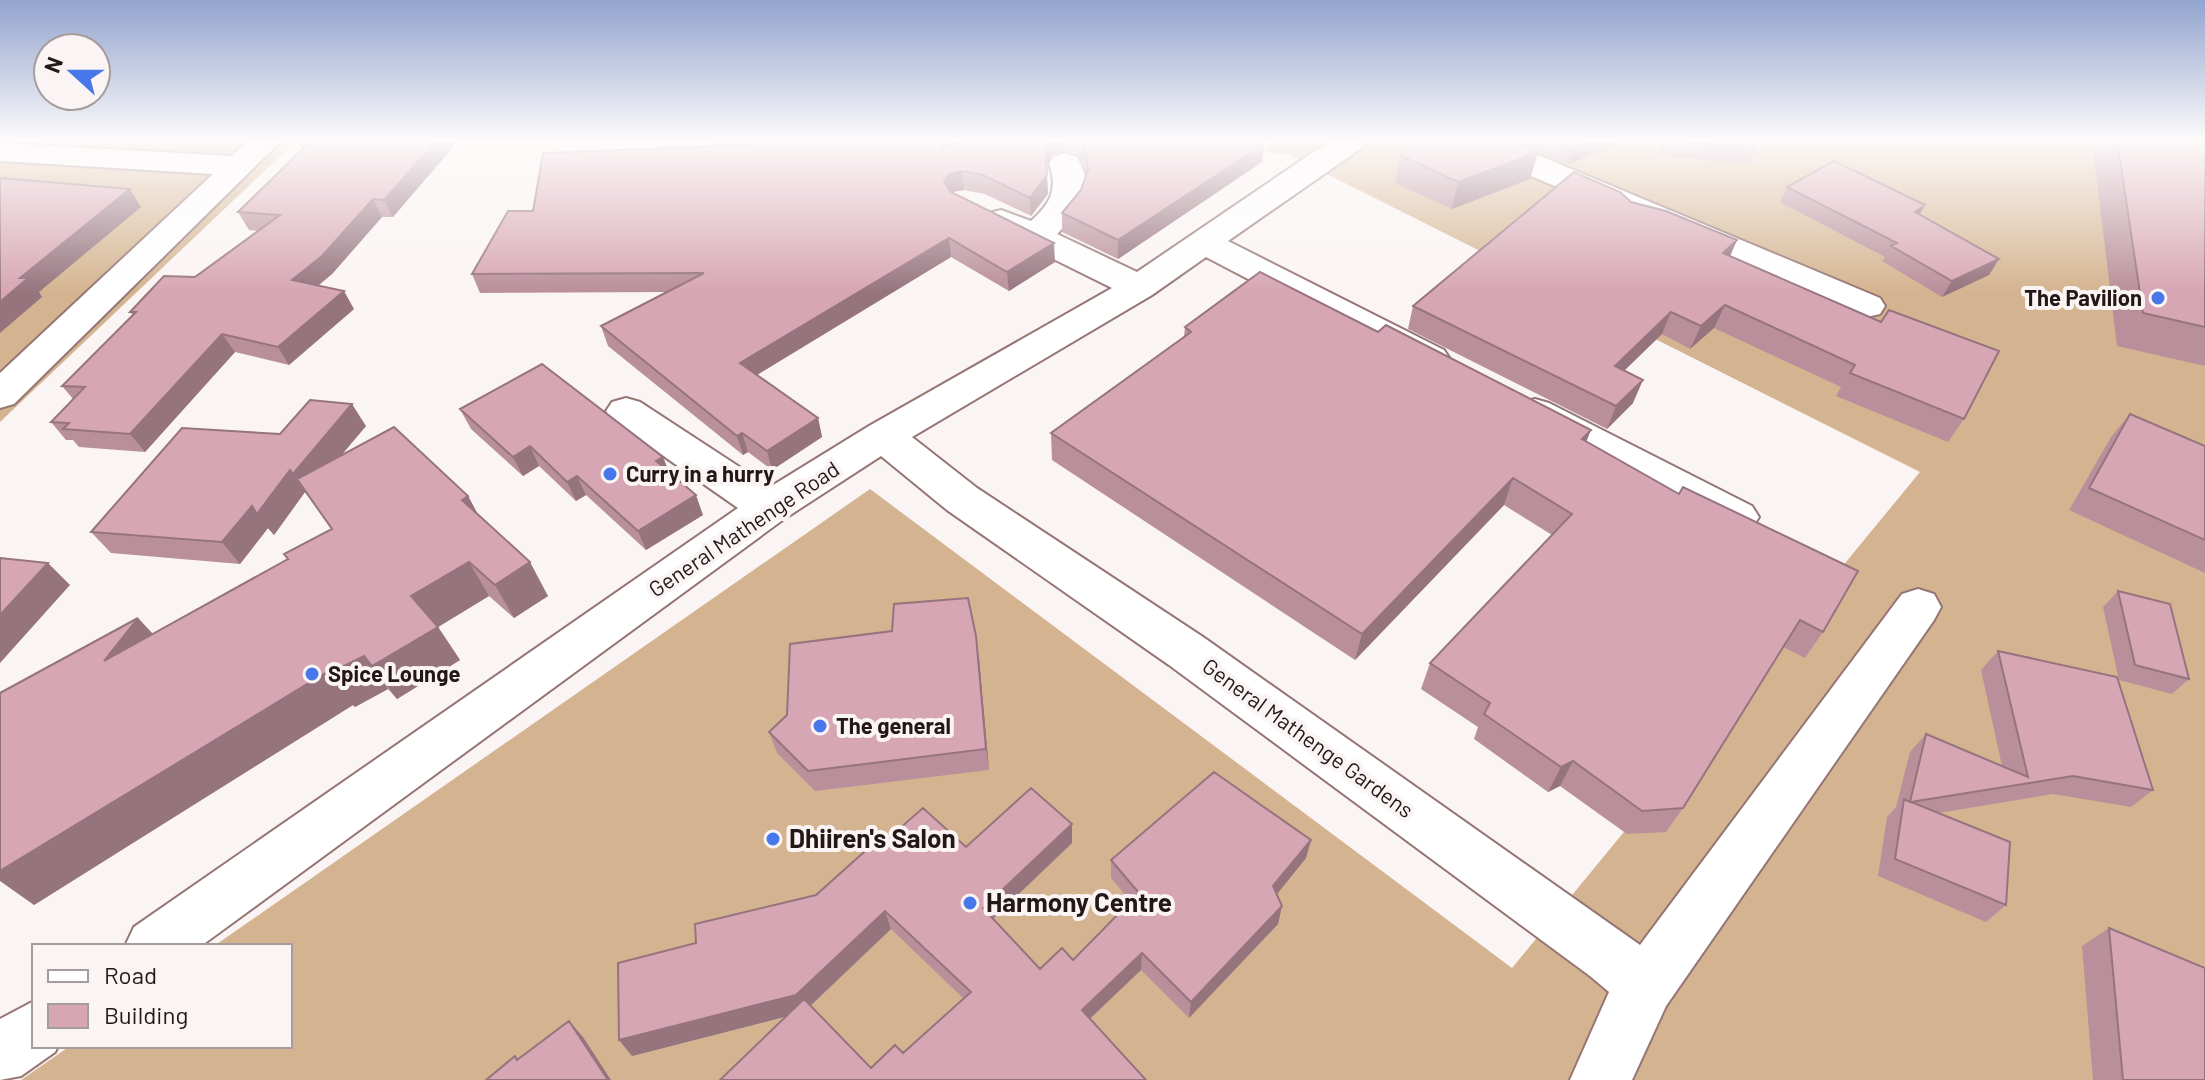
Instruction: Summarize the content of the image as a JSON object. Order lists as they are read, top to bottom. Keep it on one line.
{"streets":{"street":["General Mathenge Road","General Mathenge Gardens"]},"crossings":[["General Mathenge Road","General Mathenge Gardens"]],"places":["The Pavilion","Curry in a hurry","Spice Lounge","The general","Dhiiren's Salon","Harmony Centre"],"legend":["Road","Building"],"north":"left"}
